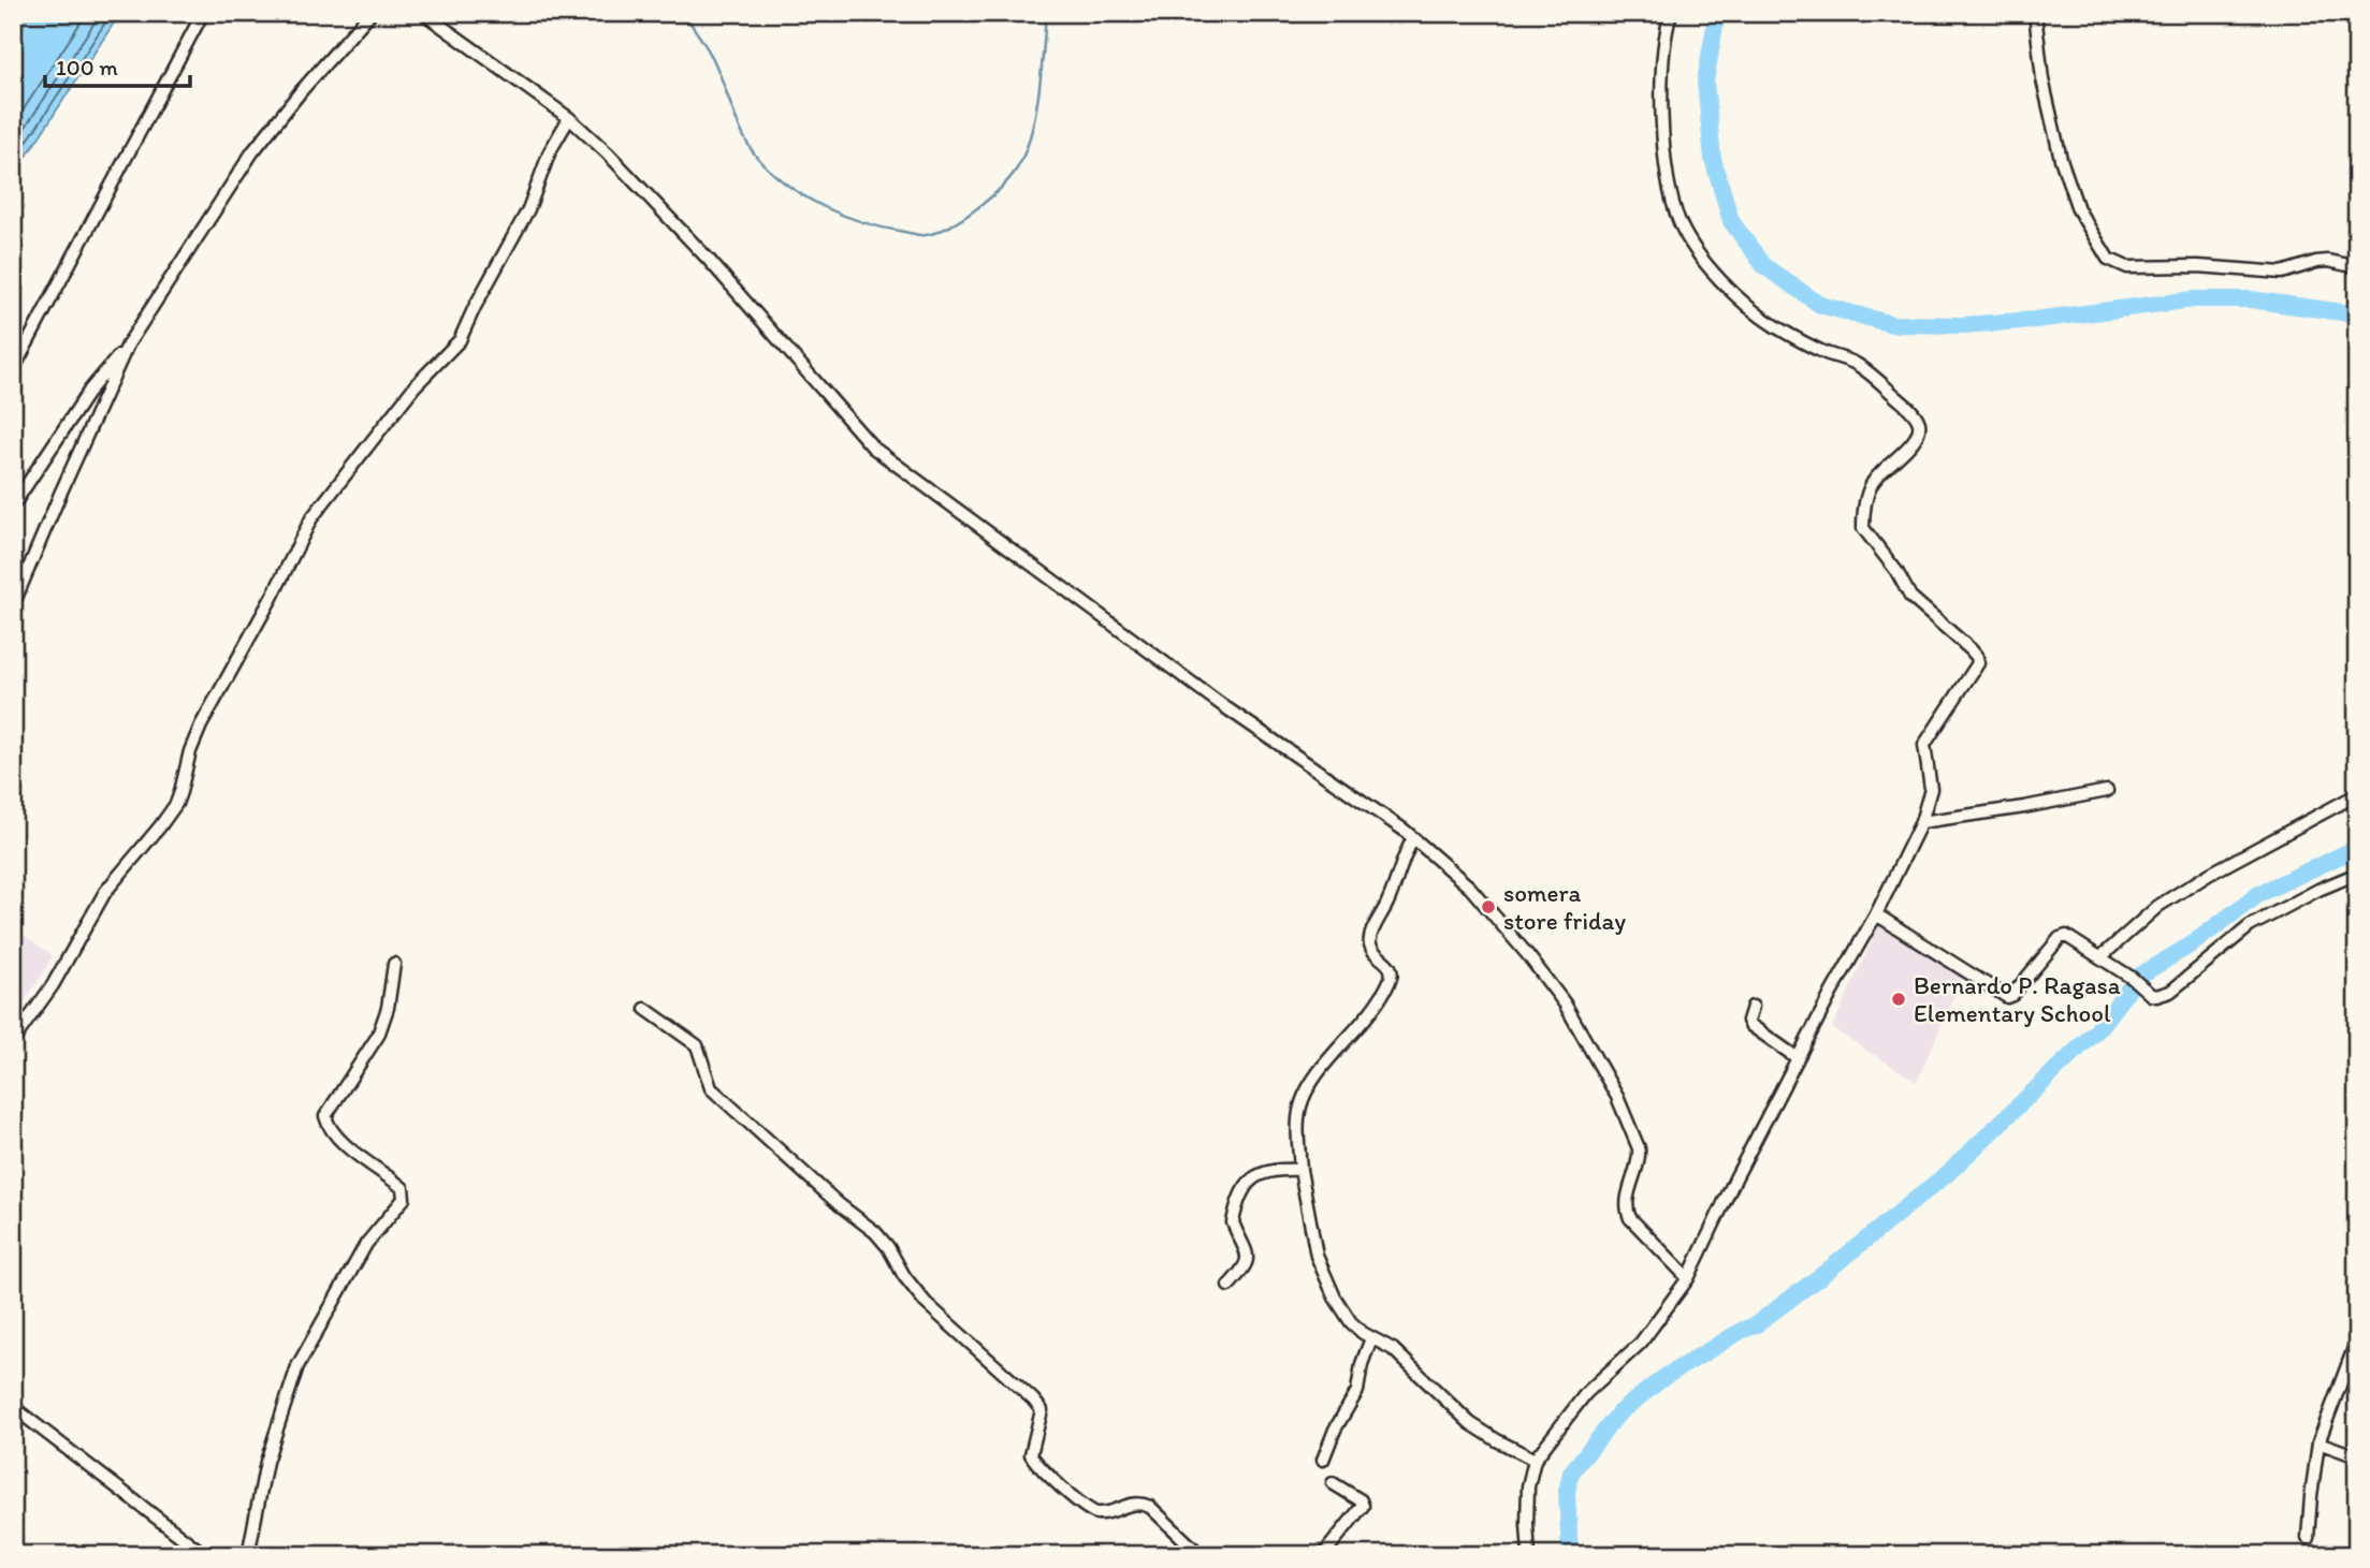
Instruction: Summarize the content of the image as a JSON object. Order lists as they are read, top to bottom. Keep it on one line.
{"places":["somera store friday","Bernardo P. Ragasa Elementary School"],"scale_bar":"100 m"}
